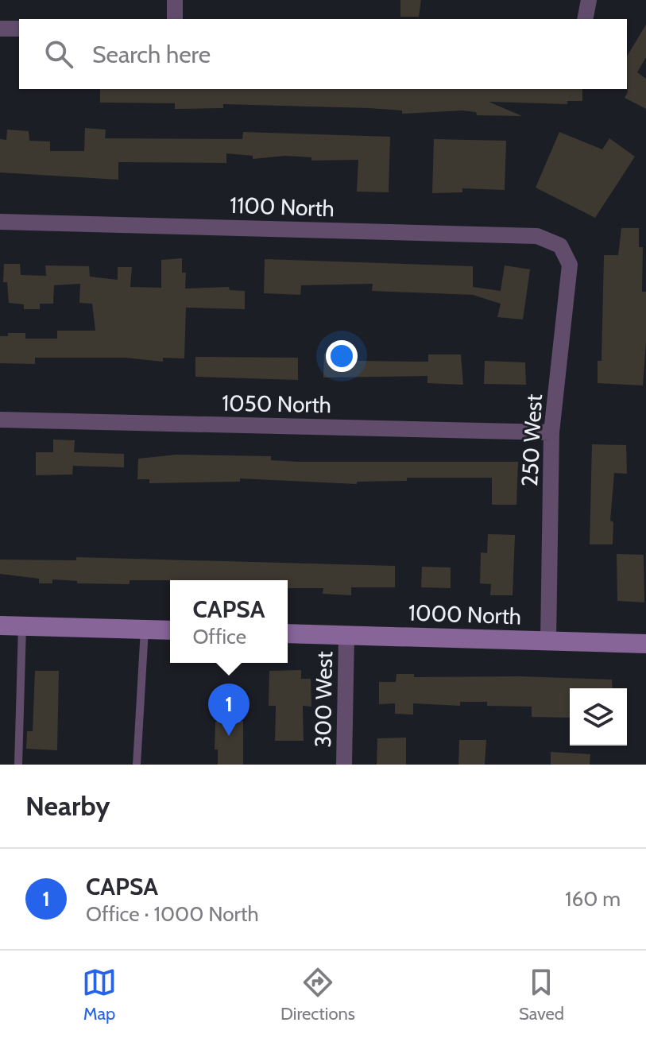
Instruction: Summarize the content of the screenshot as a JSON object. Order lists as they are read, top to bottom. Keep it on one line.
{"streets":{"street":["1100 North","1050 North","250 West","1000 North","300 West"]},"crossings":[["1100 North","250 West"],["1050 North","250 West"],["250 West","1000 North"],["1000 North","300 West"]],"page":{"search":"Search here","popup":["CAPSA","Office"],"pins":"1","heading":"Nearby","list":[{"mark":"1","name":"CAPSA","note":"Office · 1000 North","value":"160 m"}],"nav":["Map","Directions","Saved"]}}
